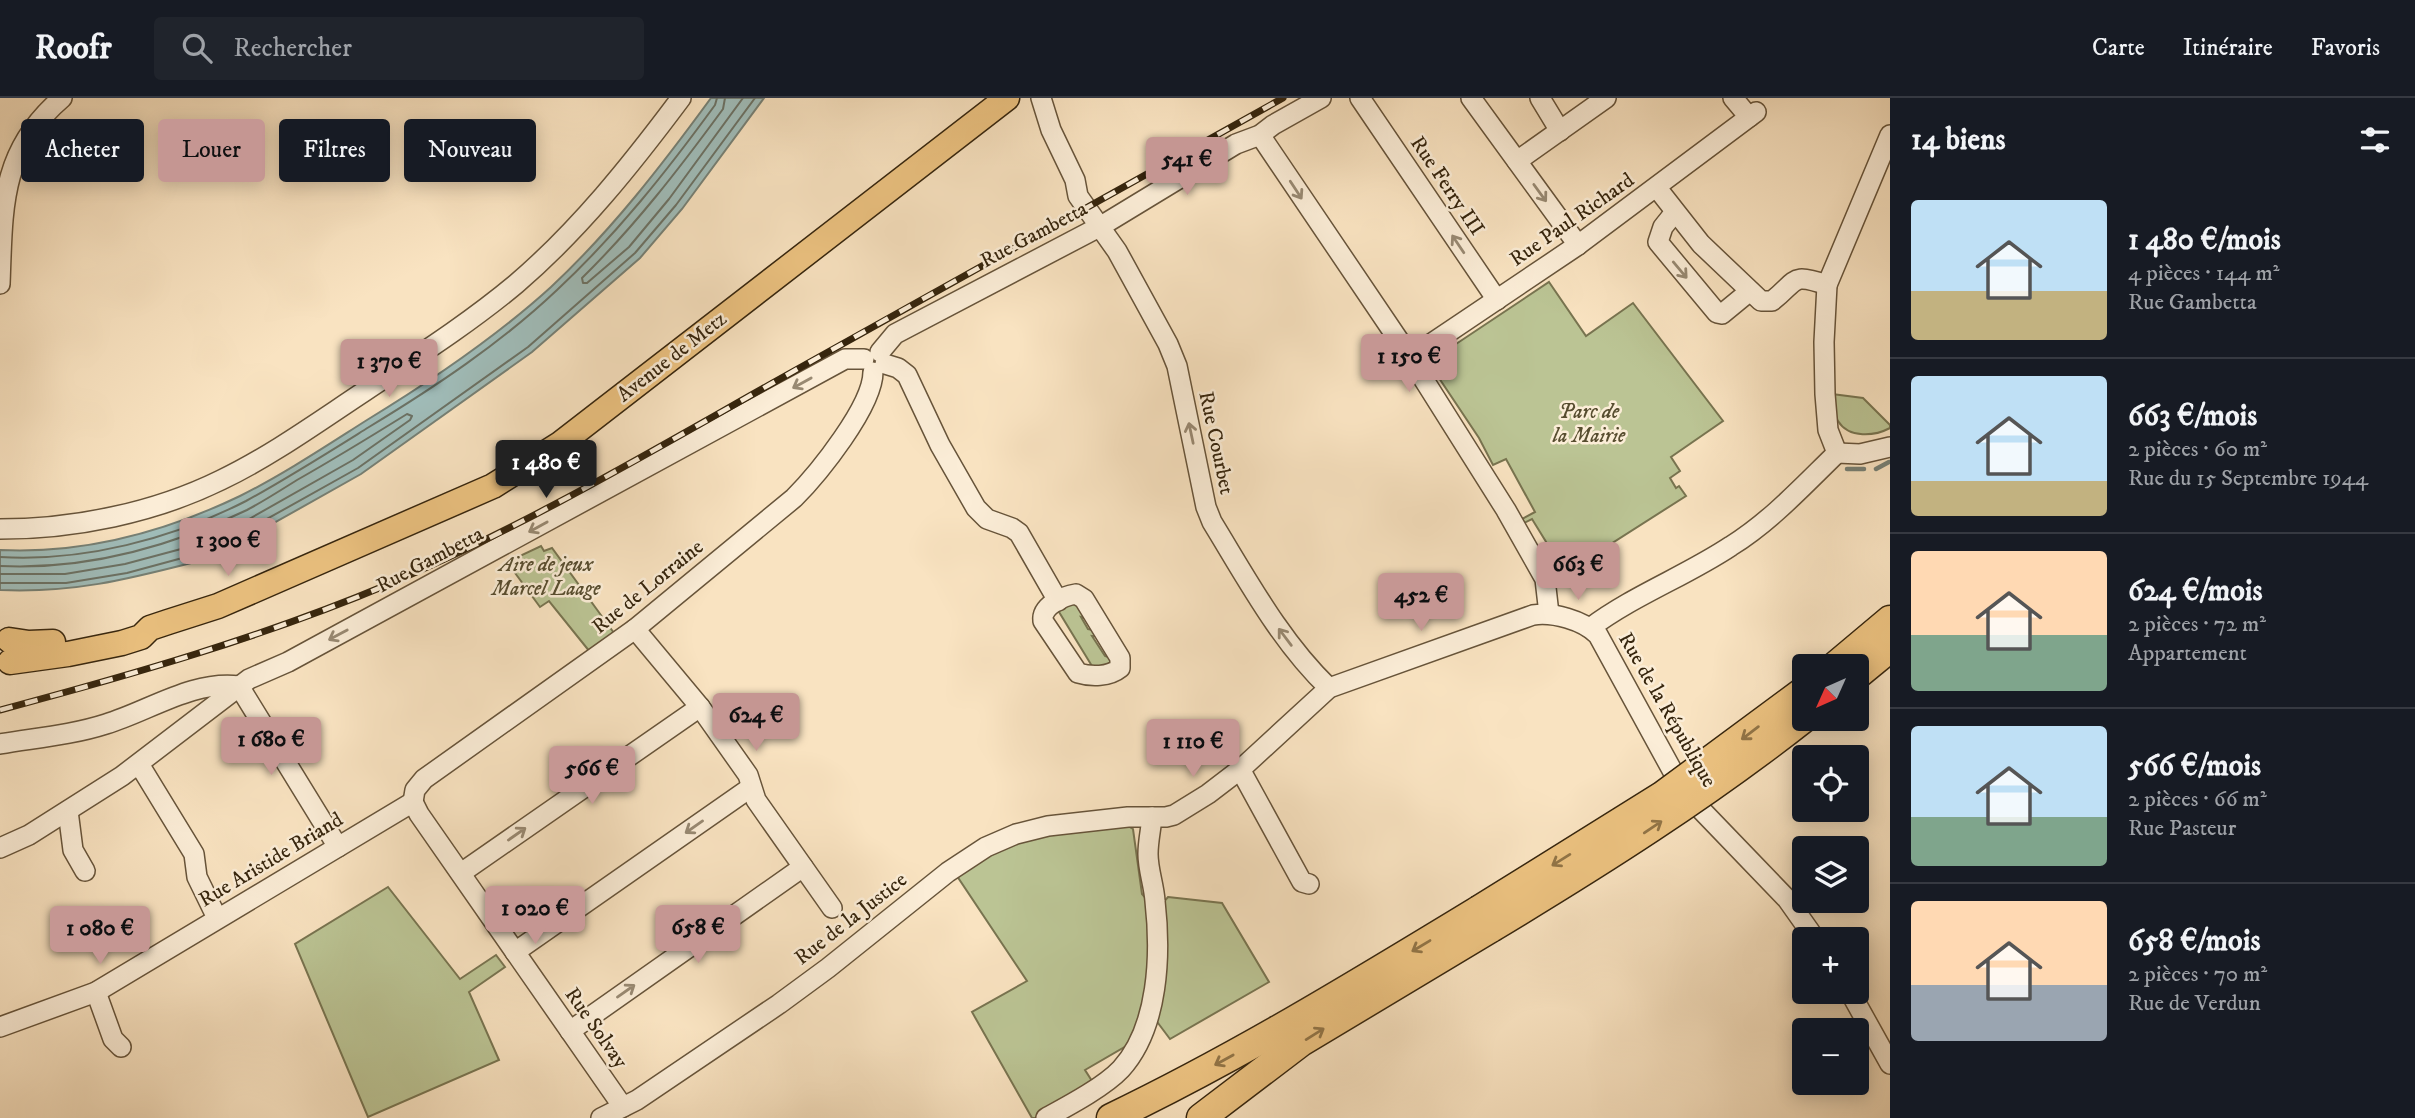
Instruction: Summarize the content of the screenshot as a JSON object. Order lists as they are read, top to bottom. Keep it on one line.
{"streets":{"main road":["Avenue de Metz"],"street":["Rue Ferry III","Rue Paul Richard","Rue Gambetta","Rue Courbet","Rue de Lorraine","Rue de la République","Rue Aristide Briand","Rue de la Justice","Rue Solvay"]},"crossings":[["Rue Ferry III","Rue Paul Richard"],["Rue Gambetta","Rue Courbet"],["Rue Gambetta","Rue de Lorraine"],["Rue Courbet","Rue de la Justice"],["Rue de Lorraine","Rue Aristide Briand"],["Rue de Lorraine","Rue Solvay"],["Rue Aristide Briand","Rue Solvay"],["Rue de la Justice","Rue Solvay"]],"one_way":["Rue Gambetta","Rue Courbet"],"parks":["Parc de la Mairie","Aire de jeux Marcel Laage"],"north":"bottom left","page":{"header":"Roofr","search":"Rechercher","nav":["Carte","Itinéraire","Favoris"],"heading":"14 biens","chip":["Acheter","Louer","Filtres","Nouveau"],"price":["541 €","1 150 €","1 370 €","1 480 €","1 300 €","663 €","452 €","624 €","1 680 €","1 110 €","566 €","1 020 €","658 €","1 080 €"],"list":[{"name":"1 480 €/mois","note":"4 pièces · 144 m² · Rue Gambetta"},{"name":"663 €/mois","note":"2 pièces · 60 m² · Rue du 15 Septembre 1944"},{"name":"624 €/mois","note":"2 pièces · 72 m² · Appartement"},{"name":"566 €/mois","note":"2 pièces · 66 m² · Rue Pasteur"},{"name":"658 €/mois","note":"2 pièces · 70 m² · Rue de Verdun"}],"map_buttons":["+","−"]}}
